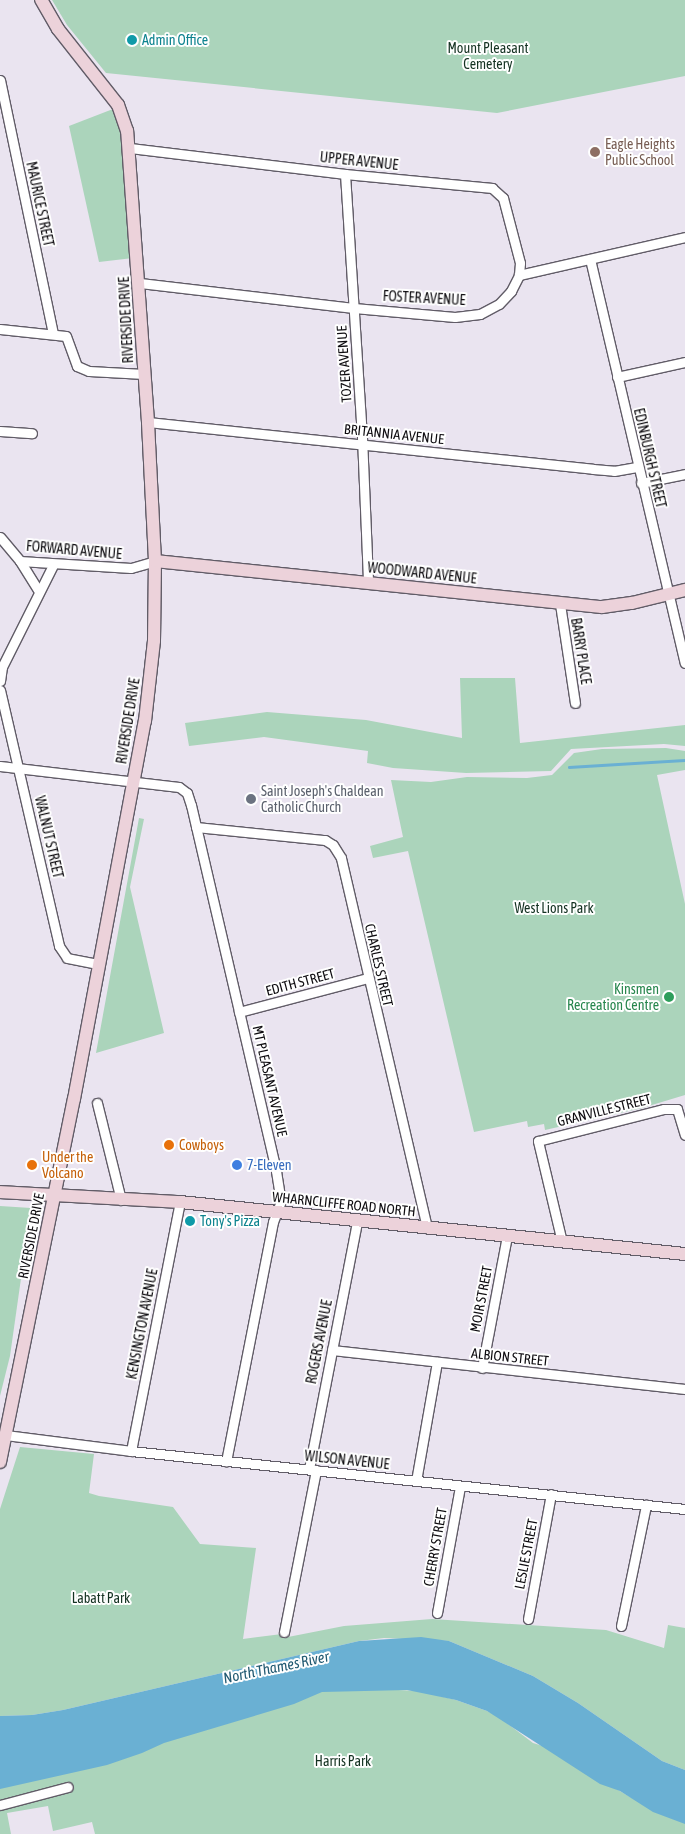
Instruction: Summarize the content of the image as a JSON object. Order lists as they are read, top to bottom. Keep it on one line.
{"streets":{"main road":["RIVERSIDE DRIVE","WOODWARD AVENUE","WHARNCLIFFE ROAD NORTH"],"street":["UPPER AVENUE","MAURICE STREET","FOSTER AVENUE","TOZER AVENUE","BRITANNIA AVENUE","EDINBURGH STREET","FORWARD AVENUE","BARRY PLACE","WALNUT STREET","CHARLES STREET","EDITH STREET","MT PLEASANT AVENUE","GRANVILLE STREET","MOIR STREET","KENSINGTON AVENUE","ROGERS AVENUE","ALBION STREET","WILSON AVENUE","CHERRY STREET","LESLIE STREET"]},"crossings":[["UPPER AVENUE","FOSTER AVENUE"],["UPPER AVENUE","RIVERSIDE DRIVE"],["UPPER AVENUE","TOZER AVENUE"],["FOSTER AVENUE","RIVERSIDE DRIVE"],["FOSTER AVENUE","TOZER AVENUE"],["RIVERSIDE DRIVE","BRITANNIA AVENUE"],["RIVERSIDE DRIVE","FORWARD AVENUE"],["RIVERSIDE DRIVE","WOODWARD AVENUE"],["RIVERSIDE DRIVE","WALNUT STREET"],["RIVERSIDE DRIVE","MT PLEASANT AVENUE"],["RIVERSIDE DRIVE","WHARNCLIFFE ROAD NORTH"],["RIVERSIDE DRIVE","WILSON AVENUE"],["TOZER AVENUE","BRITANNIA AVENUE"],["TOZER AVENUE","WOODWARD AVENUE"],["BRITANNIA AVENUE","EDINBURGH STREET"],["EDINBURGH STREET","WOODWARD AVENUE"],["FORWARD AVENUE","WOODWARD AVENUE"],["WOODWARD AVENUE","BARRY PLACE"],["WALNUT STREET","MT PLEASANT AVENUE"],["CHARLES STREET","EDITH STREET"],["CHARLES STREET","MT PLEASANT AVENUE"],["CHARLES STREET","WHARNCLIFFE ROAD NORTH"],["EDITH STREET","MT PLEASANT AVENUE"],["MT PLEASANT AVENUE","WHARNCLIFFE ROAD NORTH"],["MT PLEASANT AVENUE","WILSON AVENUE"],["GRANVILLE STREET","WHARNCLIFFE ROAD NORTH"],["WHARNCLIFFE ROAD NORTH","MOIR STREET"],["WHARNCLIFFE ROAD NORTH","KENSINGTON AVENUE"],["WHARNCLIFFE ROAD NORTH","ROGERS AVENUE"],["MOIR STREET","ALBION STREET"],["KENSINGTON AVENUE","WILSON AVENUE"],["ROGERS AVENUE","ALBION STREET"],["ROGERS AVENUE","WILSON AVENUE"],["WILSON AVENUE","CHERRY STREET"],["WILSON AVENUE","LESLIE STREET"]],"water":["North Thames River"],"parks":["Mount Pleasant Cemetery","West Lions Park","Labatt Park","Harris Park"],"places":["Admin Office","Eagle Heights Public School","Saint Joseph's Chaldean Catholic Church","Kinsmen Recreation Centre","Cowboys","Under the Volcano","7-Eleven","Tony's Pizza"]}
